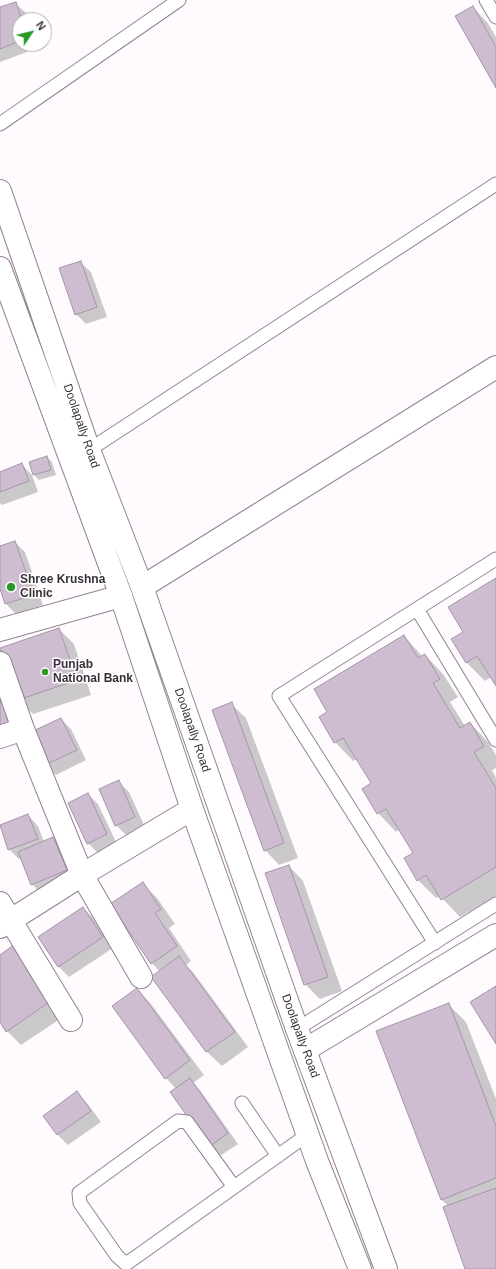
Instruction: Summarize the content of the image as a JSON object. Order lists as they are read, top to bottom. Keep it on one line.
{"streets":{"main road":["Doolapally Road"]},"places":["Shree Krushna Clinic","Punjab National Bank"],"north":"top right"}
